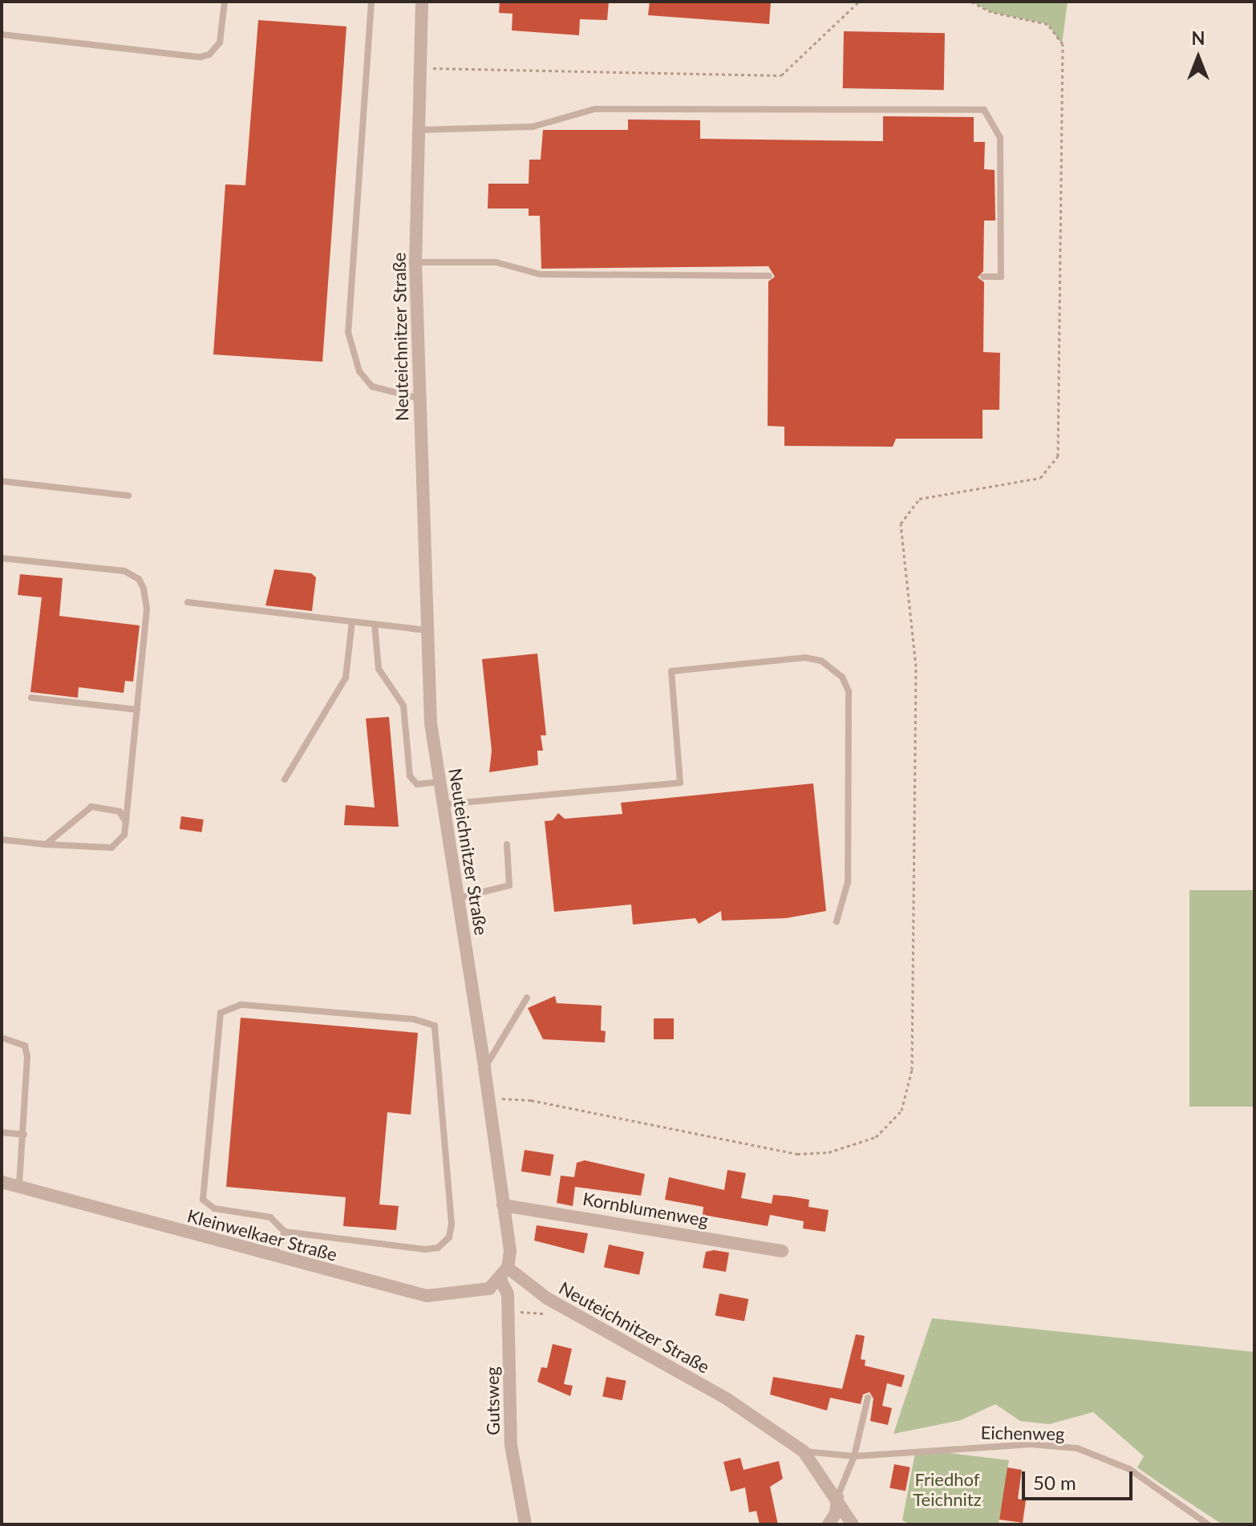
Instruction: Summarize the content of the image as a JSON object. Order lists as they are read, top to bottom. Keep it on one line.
{"streets":{"street":["Neuteichnitzer Straße","Kornblumenweg","Kleinwelkaer Straße","Gutsweg"],"lane":["Eichenweg"]},"crossings":[["Neuteichnitzer Straße","Kornblumenweg"],["Neuteichnitzer Straße","Kleinwelkaer Straße"],["Neuteichnitzer Straße","Gutsweg"],["Neuteichnitzer Straße","Eichenweg"],["Kleinwelkaer Straße","Gutsweg"]],"parks":["Friedhof Teichnitz"],"scale_bar":"50 m","north":"top"}
